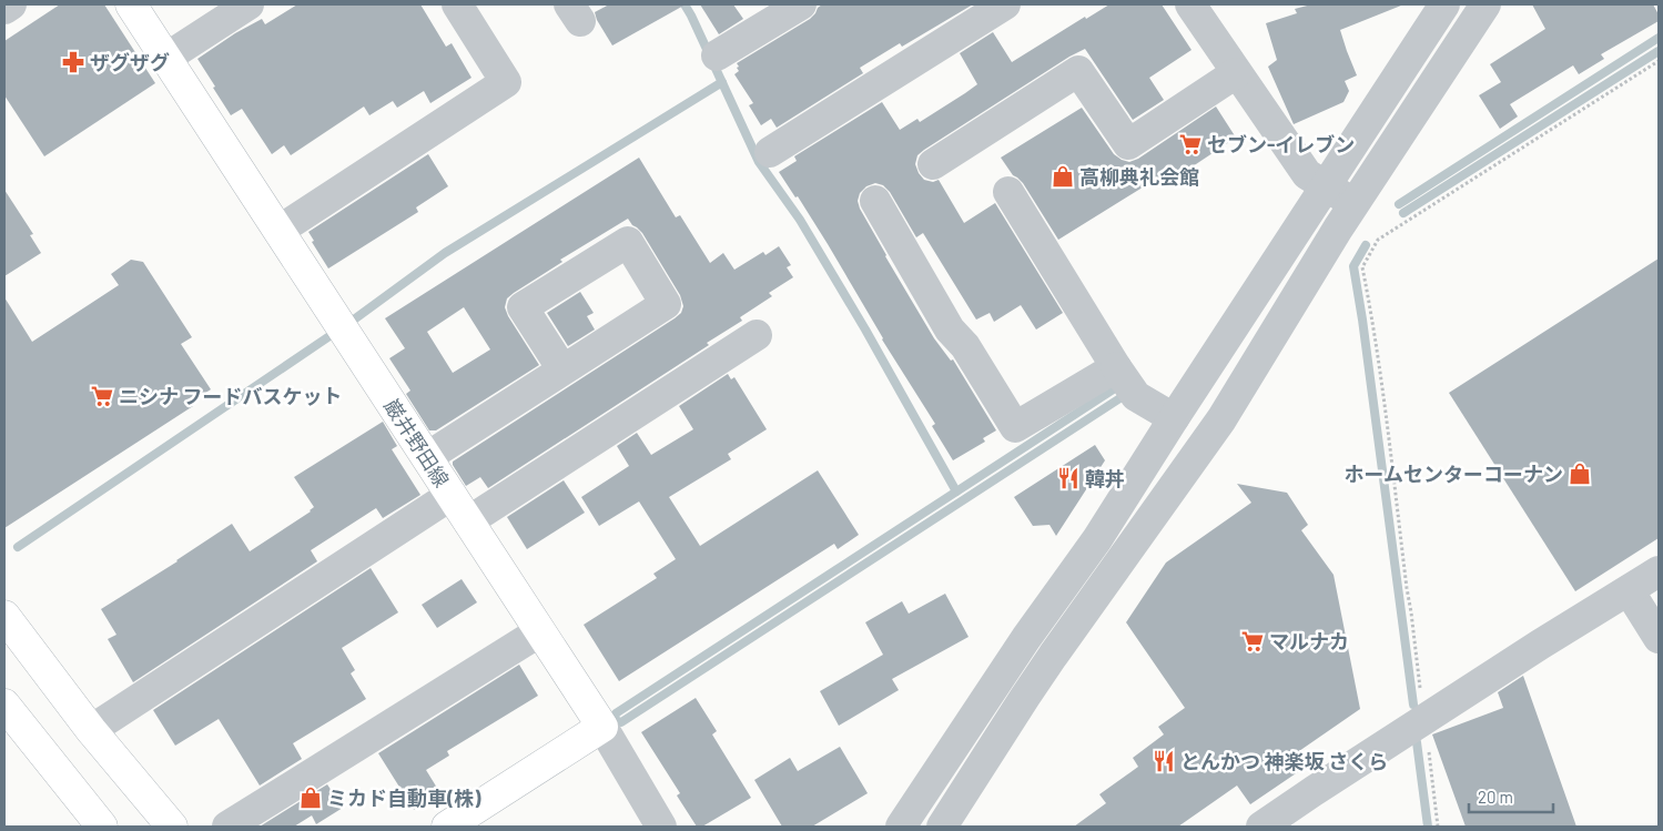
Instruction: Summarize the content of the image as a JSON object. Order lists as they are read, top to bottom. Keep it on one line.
{"streets":{"main road":["巌井野田線"]},"places":{"pharmacy":["ザグザグ"],"supermarket":["セブン-イレブン","ニシナ フードバスケット","マルナカ"],"shop":["高柳典礼会館","ホームセンターコーナン","ミカド自動車(株)"],"restaurant":["韓丼","とんかつ 神楽坂 さくら"]},"scale_bar":"20 m"}
